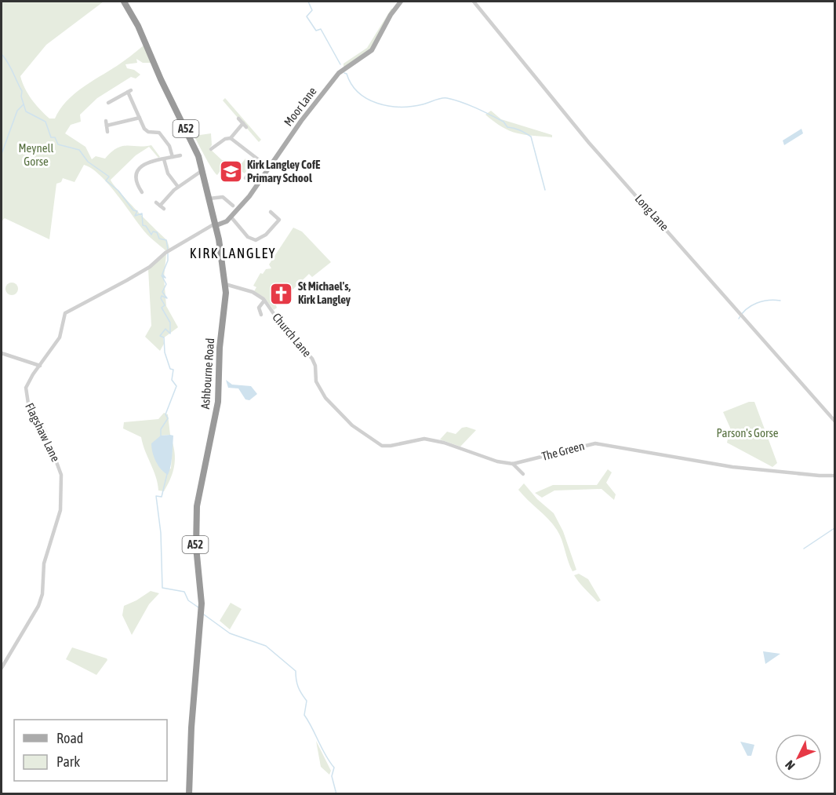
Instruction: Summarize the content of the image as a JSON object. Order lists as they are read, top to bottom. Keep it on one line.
{"streets":{"highway":["A52","Ashbourne Road"],"main road":["Moor Lane"],"street":["Long Lane","Church Lane","Flagshaw Lane","The Green"]},"crossings":[["Moor Lane","Ashbourne Road"],["Moor Lane","Flagshaw Lane"],["Church Lane","Ashbourne Road"],["Church Lane","The Green"],["Ashbourne Road","Flagshaw Lane"]],"districts":["KIRK LANGLEY"],"parks":["Meynell Gorse","Parson's Gorse"],"places":{"school or university":["Kirk Langley CofE Primary School"],"church":["St Michael's, Kirk Langley"]},"legend":["Road","Park"],"north":"bottom left"}
